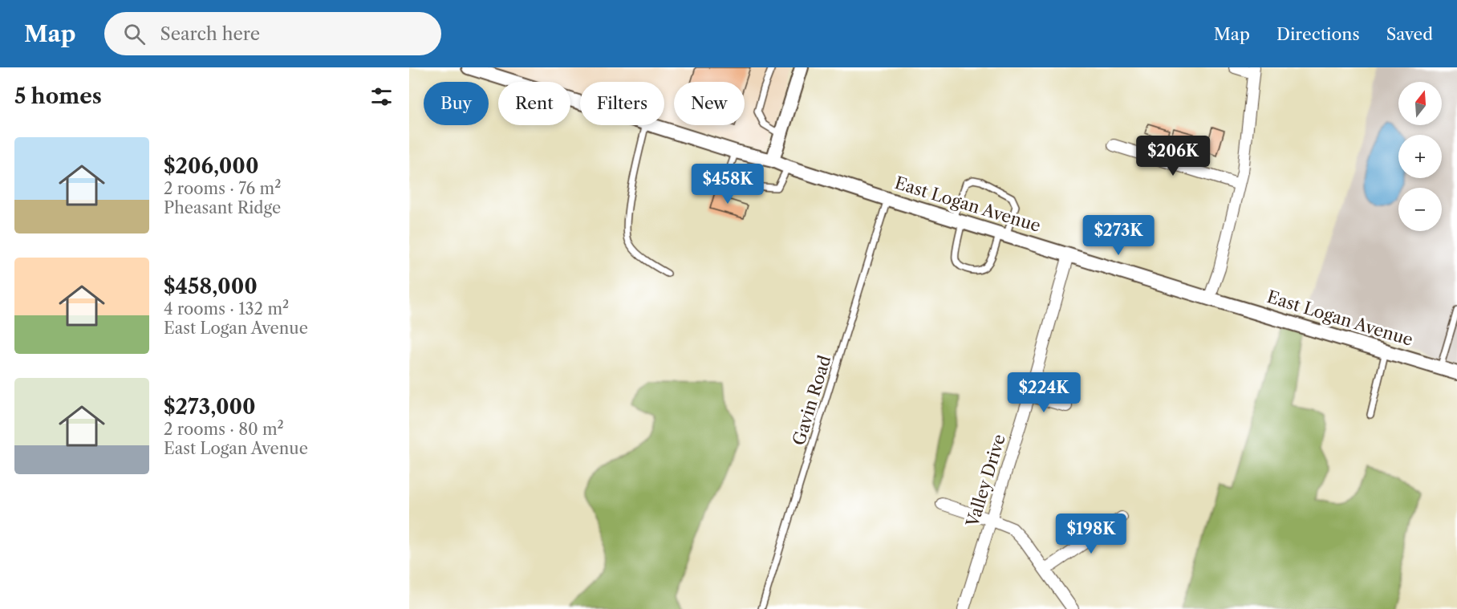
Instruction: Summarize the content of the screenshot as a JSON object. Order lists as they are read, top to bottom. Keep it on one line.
{"streets":{"street":["East Logan Avenue","Valley Drive"],"lane":["Gavin Road"]},"crossings":[["East Logan Avenue","Gavin Road"],["East Logan Avenue","Valley Drive"]],"north":"top","page":{"header":"Map","search":"Search here","nav":["Map","Directions","Saved"],"heading":"5 homes","map_buttons":["+","−"],"chip":["Buy","Rent","Filters","New"],"list":[{"name":"$206,000","note":"2 rooms · 76 m² · Pheasant Ridge"},{"name":"$458,000","note":"4 rooms · 132 m² · East Logan Avenue"},{"name":"$273,000","note":"2 rooms · 80 m² · East Logan Avenue"}],"price":["$206K","$458K","$273K","$224K","$198K"]}}
